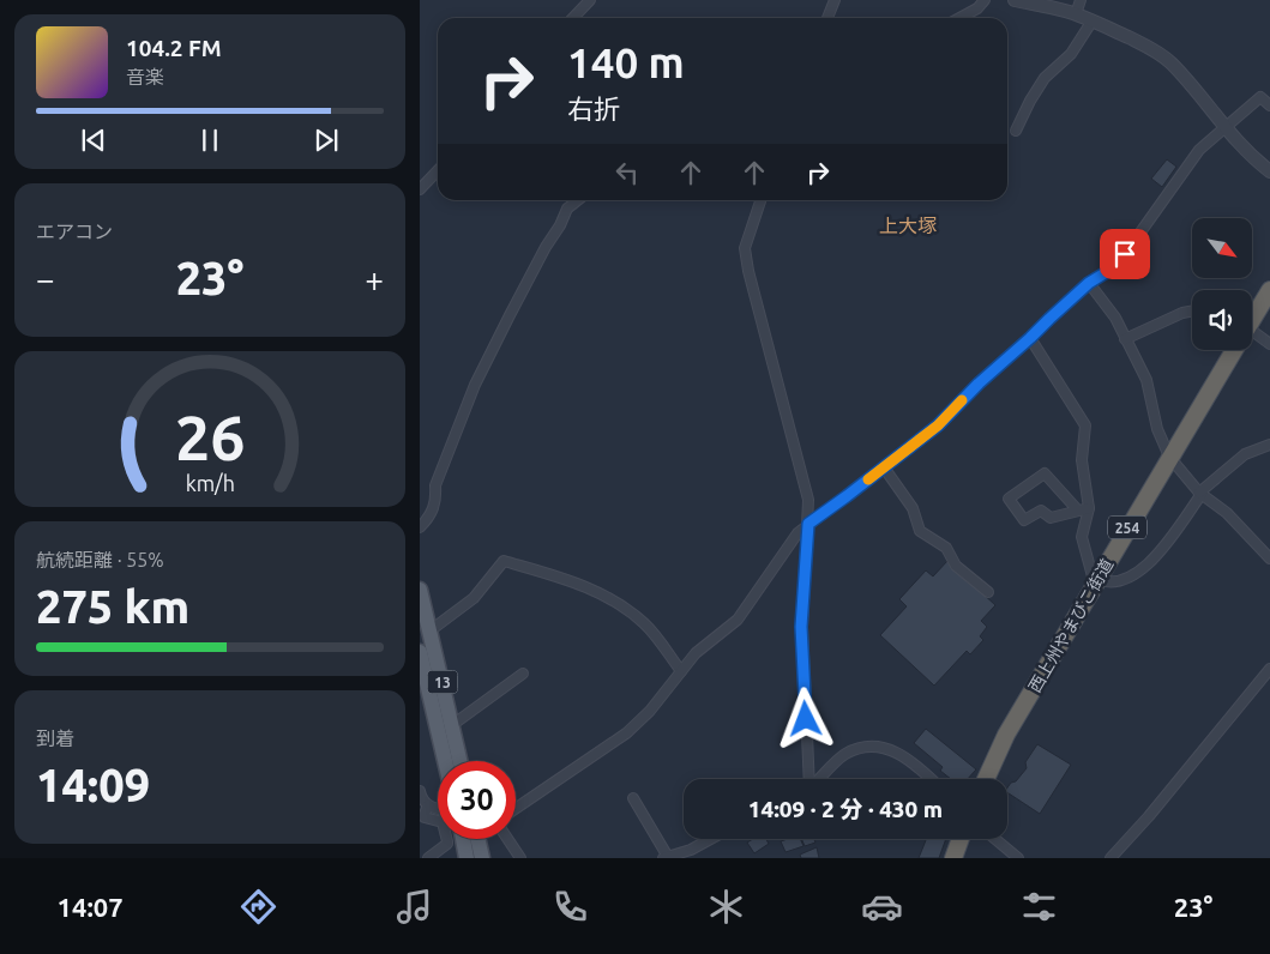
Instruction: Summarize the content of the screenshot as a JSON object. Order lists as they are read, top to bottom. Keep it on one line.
{"streets":{"highway":["254","西上州やまびこ街道"],"main road":["13"]},"districts":["上大塚"],"north":"bottom right","page":{"turn":["140 m","右折"],"song":["104.2 FM","音楽"],"tile":["エアコン",["航続距離 · 55%","275 km"],["到着","14:09"]],"heat":["−","23°","+"],"limit":"30","trip":"14:09 · 2 分 · 430 m","tabs":["14:07","23°"],"gauge":["26","km/h"]}}
